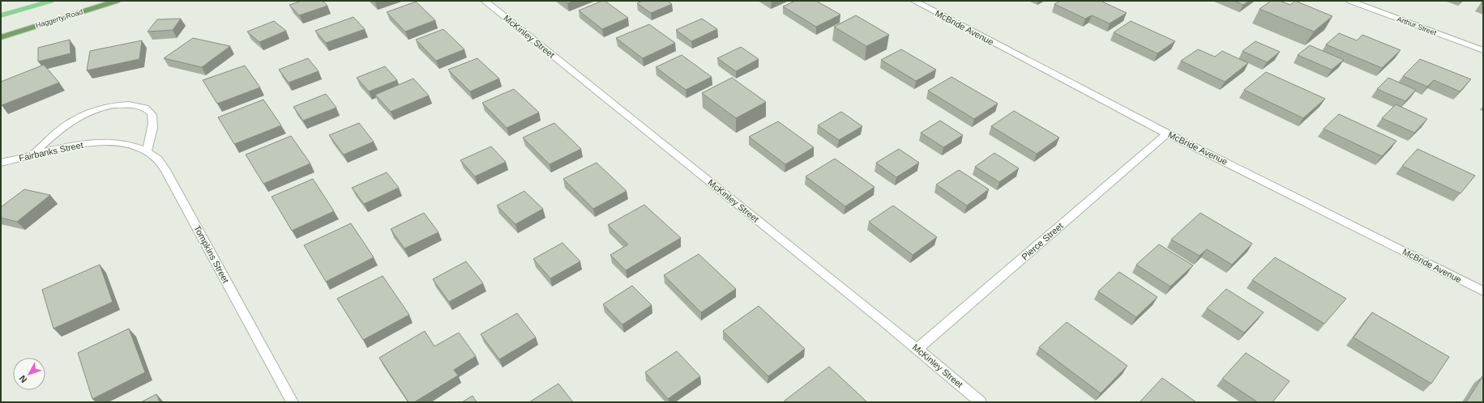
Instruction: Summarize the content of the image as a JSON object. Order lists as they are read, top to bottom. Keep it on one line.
{"streets":{"main road":["Haggerty Road"],"street":["Arthur Street","McBride Avenue","McKinley Street","Fairbanks Street","Pierce Street","Tompkins Street"]},"crossings":[["McBride Avenue","Pierce Street"],["McKinley Street","Pierce Street"],["Fairbanks Street","Tompkins Street"]],"north":"bottom left"}
